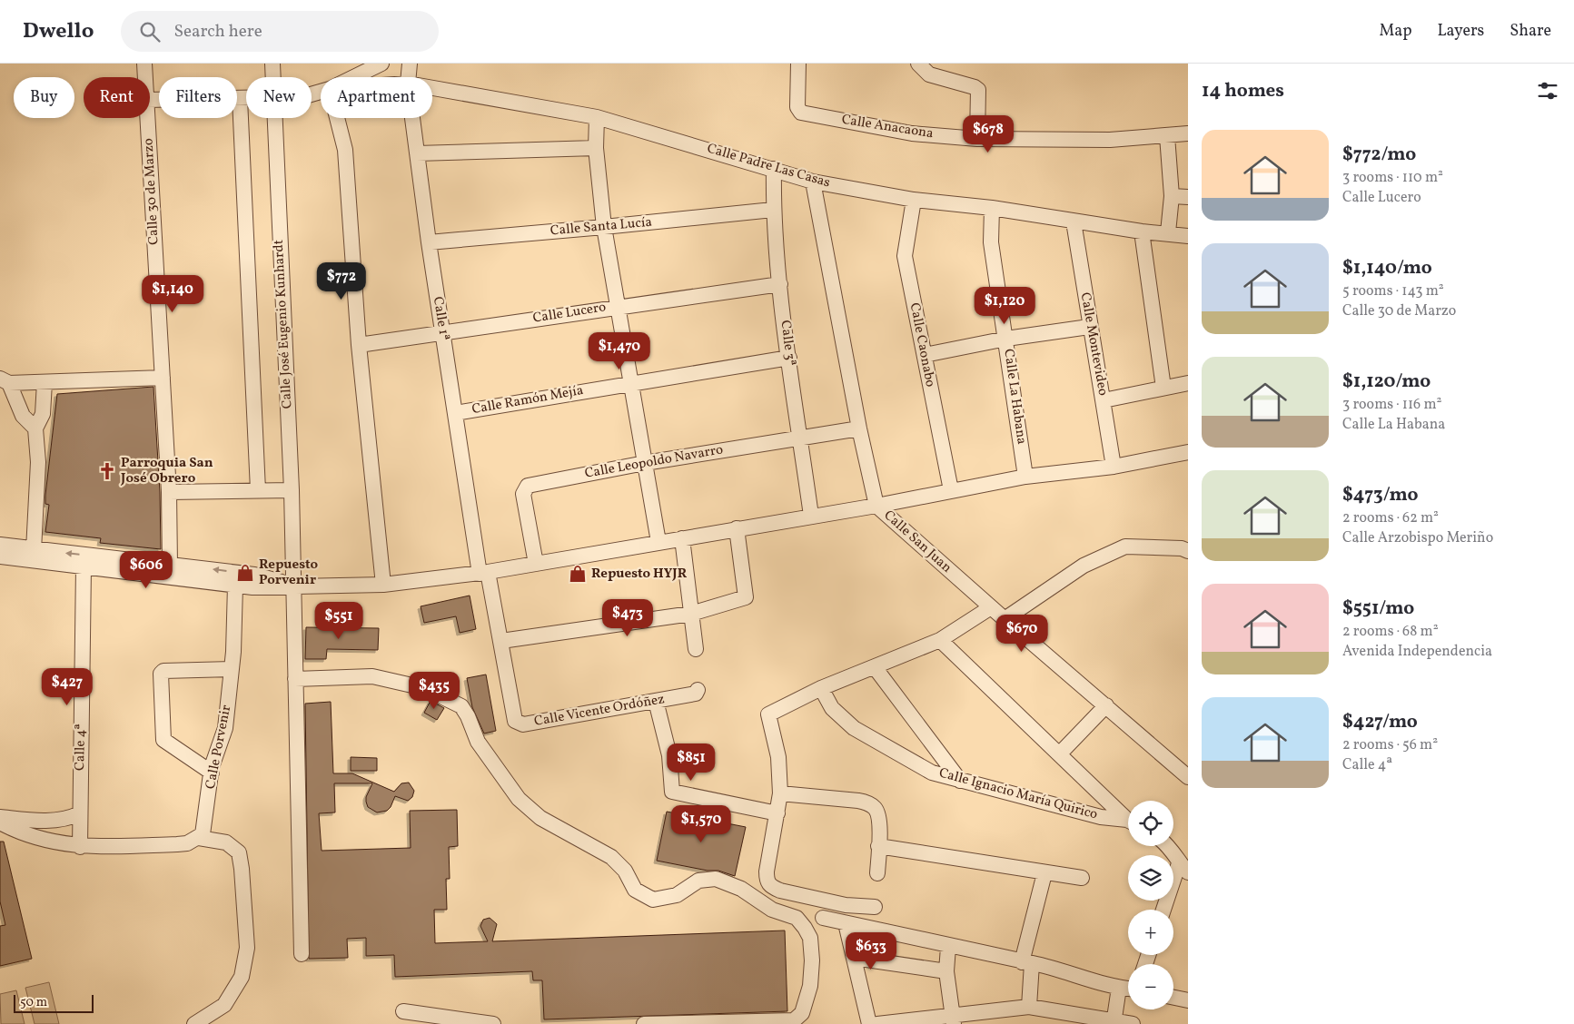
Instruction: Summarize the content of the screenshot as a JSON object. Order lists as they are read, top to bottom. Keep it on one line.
{"streets":{"street":["Calle Anacaona","Calle Padre Las Casas","Calle 30 de Marzo","Calle Santa Lucía","Calle Lucero","Calle 1ª","Calle José Eugenio Kunhardt","Calle 3ª","Calle Montevideo","Calle Caonabo","Calle La Habana","Calle Ramón Mejía","Calle Leopoldo Navarro","Calle San Juan","Calle Vicente Ordóñez","Calle 4ª","Calle Porvenir","Calle Ignacio María Quirico"]},"crossings":[["Calle Padre Las Casas","Calle 3ª"],["Calle Padre Las Casas","Calle Montevideo"],["Calle Padre Las Casas","Calle Caonabo"],["Calle Padre Las Casas","Calle La Habana"],["Calle Padre Las Casas","Calle San Juan"],["Calle Santa Lucía","Calle 1ª"],["Calle Santa Lucía","Calle 3ª"],["Calle Lucero","Calle 1ª"],["Calle Lucero","Calle 3ª"],["Calle 1ª","Calle Ramón Mejía"],["Calle 1ª","Calle Vicente Ordóñez"],["Calle 3ª","Calle Ramón Mejía"],["Calle 3ª","Calle Leopoldo Navarro"],["Calle Leopoldo Navarro","Calle San Juan"]],"places":{"church":["Parroquia San José Obrero"],"shop":["Repuesto Porvenir","Repuesto HYJR"]},"scale_bar":"50 m","page":{"header":"Dwello","search":"Search here","nav":["Map","Layers","Share"],"heading":"14 homes","chip":["Buy","Rent","Filters","New","Apartment"],"price":["$678","$772","$1,140","$1,120","$1,470","$606","$473","$551","$670","$427","$435","$851","$1,570","$633"],"list":[{"name":"$772/mo","note":"3 rooms · 110 m² · Calle Lucero"},{"name":"$1,140/mo","note":"5 rooms · 143 m² · Calle 30 de Marzo"},{"name":"$1,120/mo","note":"3 rooms · 116 m² · Calle La Habana"},{"name":"$473/mo","note":"2 rooms · 62 m² · Calle Arzobispo Meriño"},{"name":"$551/mo","note":"2 rooms · 68 m² · Avenida Independencia"},{"name":"$427/mo","note":"2 rooms · 56 m² · Calle 4ª"}],"map_buttons":["+","−"],"scale":"50 m"}}
